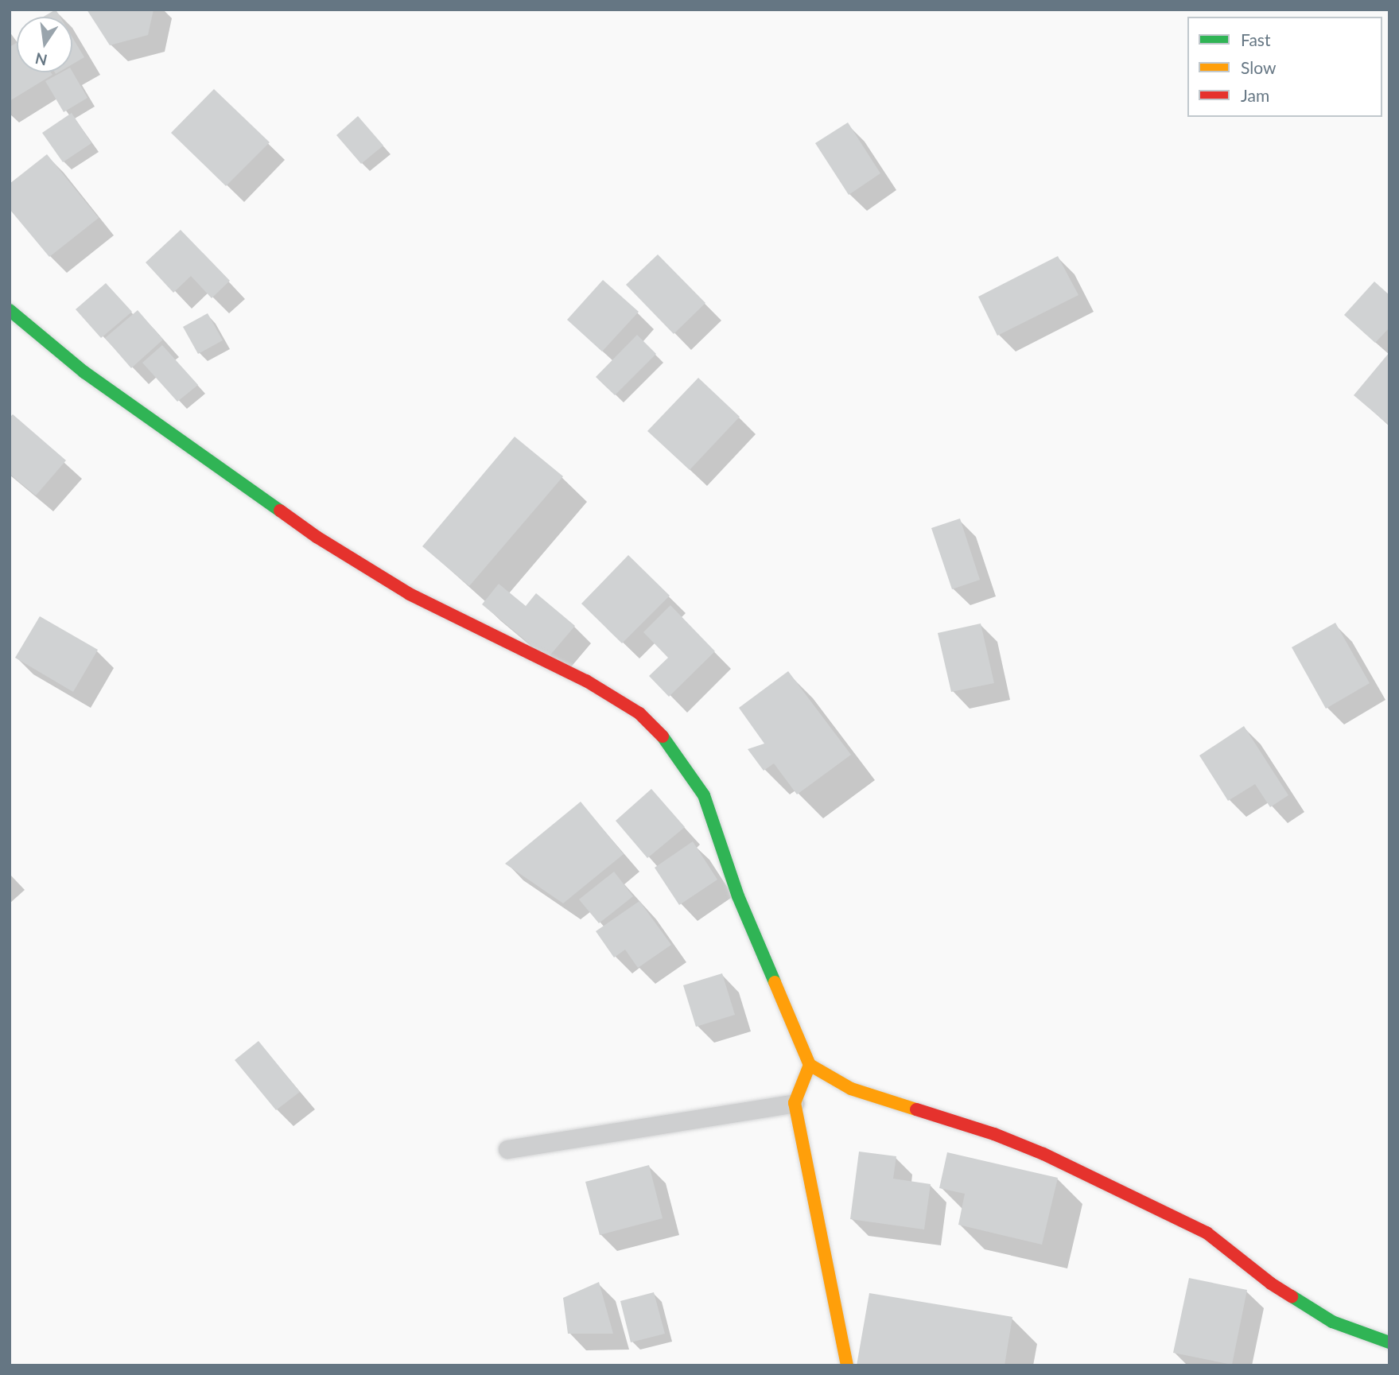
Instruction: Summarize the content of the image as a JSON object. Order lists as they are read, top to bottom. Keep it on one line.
{"legend":["Fast","Slow","Jam"],"north":"bottom"}
